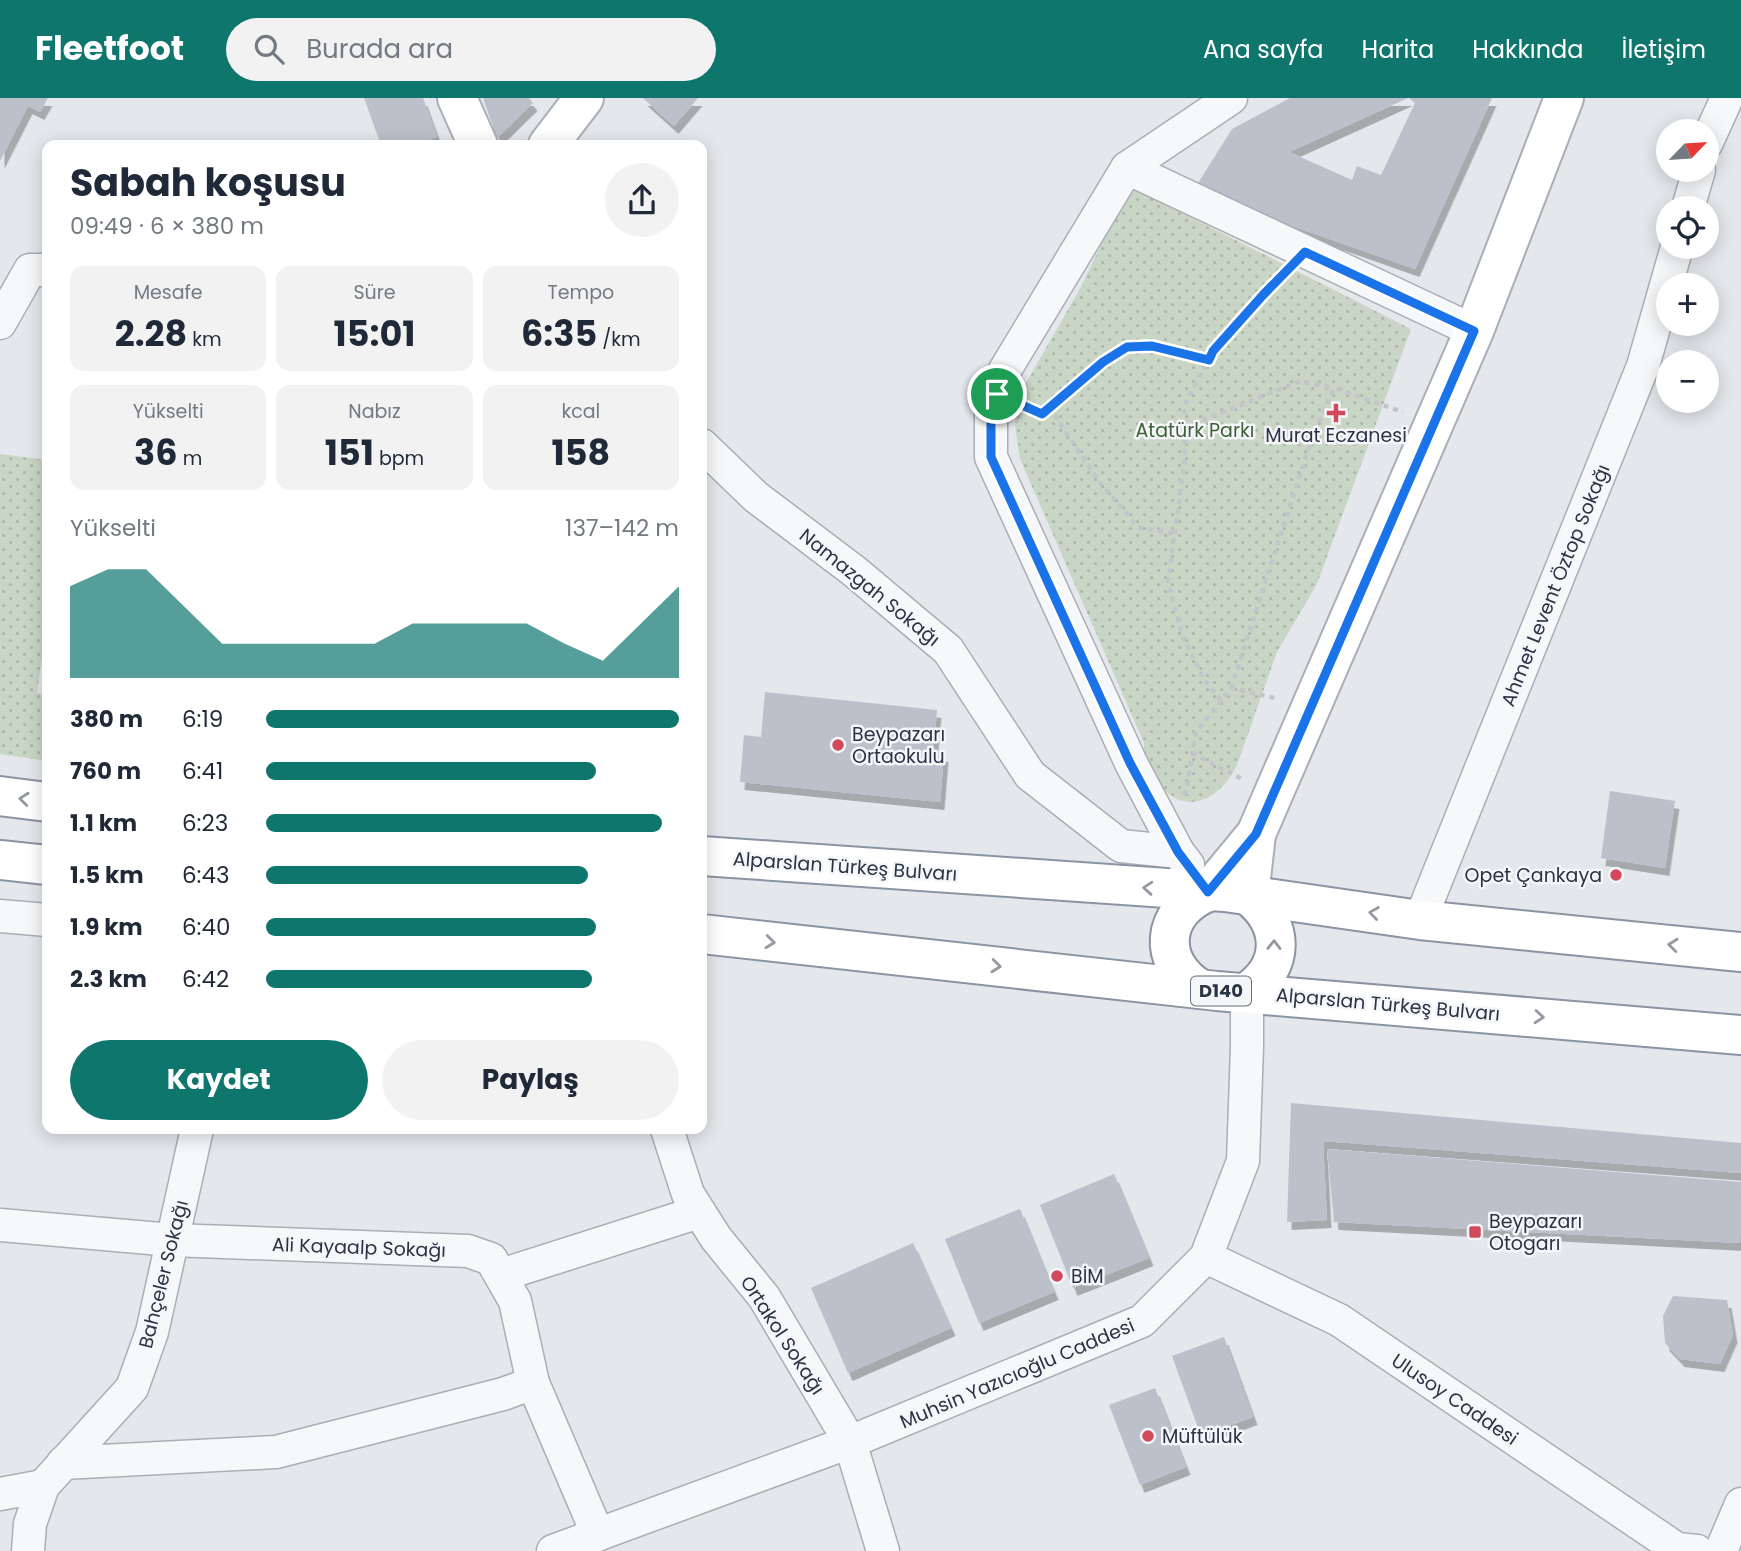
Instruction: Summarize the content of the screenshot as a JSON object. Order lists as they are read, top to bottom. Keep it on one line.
{"streets":{"main road":["Alparslan Türkeş Bulvarı","D140"],"street":["Ahmet Levent Öztop Sokağı","Namazgah Sokağı","Ali Kayaalp Sokağı","Bahçeler Sokağı","Ortakol Sokağı","Muhsin Yazıcıoğlu Caddesi","Ulusoy Caddesi"]},"crossings":[["Ahmet Levent Öztop Sokağı","Alparslan Türkeş Bulvarı"],["Alparslan Türkeş Bulvarı","Muhsin Yazıcıoğlu Caddesi"],["Ali Kayaalp Sokağı","Bahçeler Sokağı"],["Ortakol Sokağı","Muhsin Yazıcıoğlu Caddesi"],["Muhsin Yazıcıoğlu Caddesi","Ulusoy Caddesi"]],"parks":["Atatürk Parkı"],"places":{"health":["Murat Eczanesi"],"other":["Beypazarı Ortaokulu","Opet Çankaya","BİM","Müftülük"],"transit":["Beypazarı Otogarı"]},"north":"top right","page":{"header":"Fleetfoot","search":"Burada ara","nav":["Ana sayfa","Harita","Hakkında","İletişim"],"map_buttons":["+","−"],"heading":["Sabah koşusu","09:49 · 6 × 380 m"],"stats":[["Mesafe","2.28 km"],["Süre","15:01"],["Tempo","6:35 /km"],["Yükselti","36 m"],["Nabız","151 bpm"],["kcal","158"]],"chart":["Yükselti","137–142 m"],"list":[{"name":"380 m","note":"6:19"},{"name":"760 m","note":"6:41"},{"name":"1.1 km","note":"6:23"},{"name":"1.5 km","note":"6:43"},{"name":"1.9 km","note":"6:40"},{"name":"2.3 km","note":"6:42"}],"buttons":["Kaydet","Paylaş"]}}
